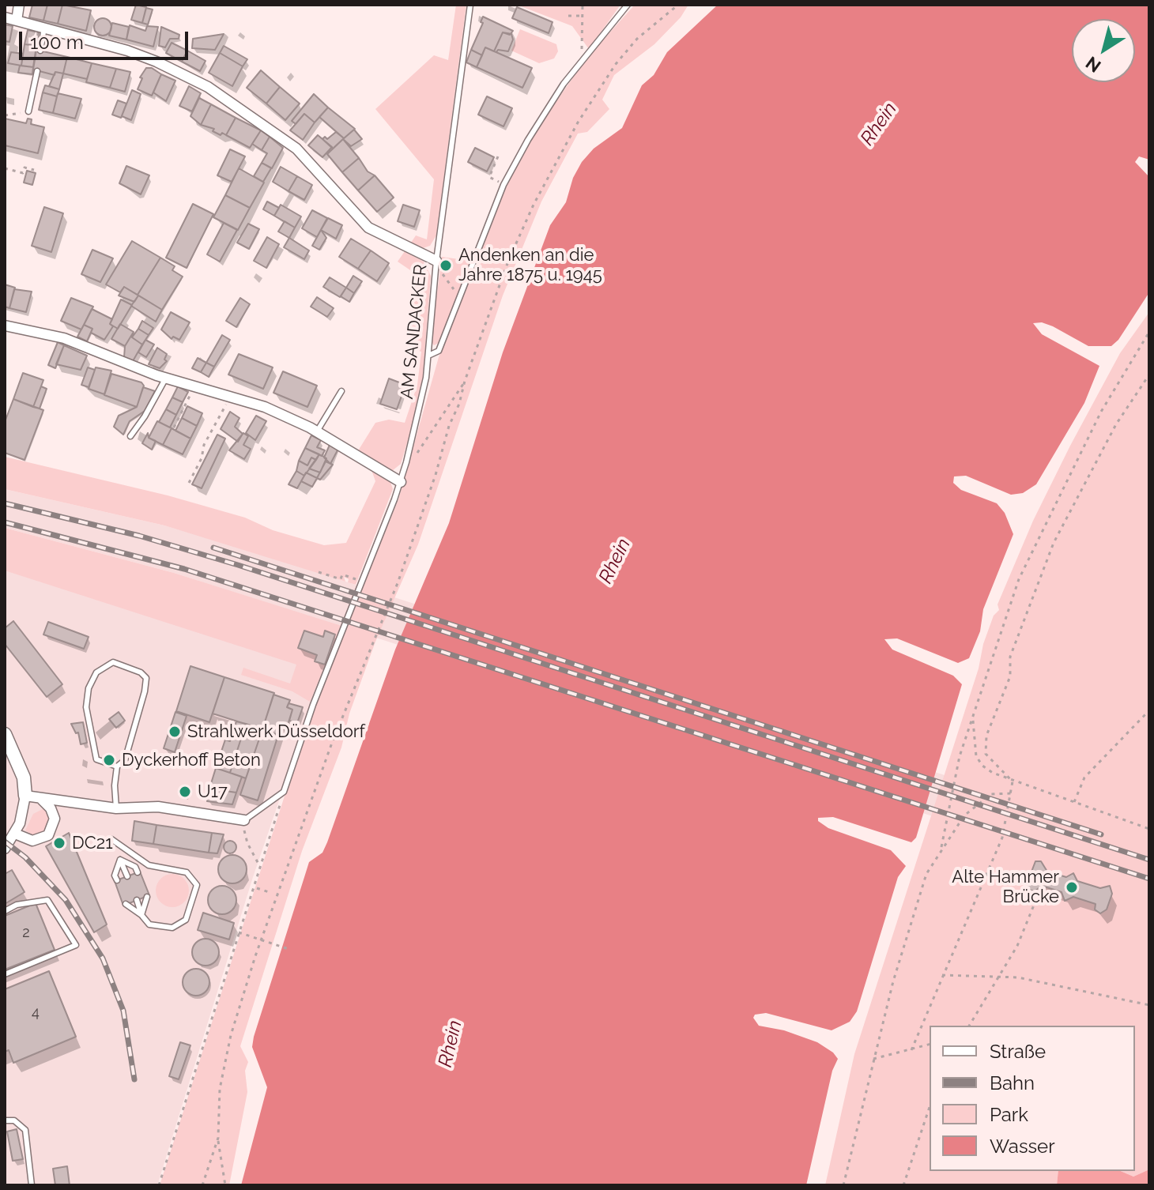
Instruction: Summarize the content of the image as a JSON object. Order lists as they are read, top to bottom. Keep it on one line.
{"streets":{"lane":["AM SANDACKER"]},"water":["Rhein"],"places":["Andenken an die Jahre 1875 u. 1945","Strahlwerk Düsseldorf","Dyckerhoff Beton","U17","DC21","Alte Hammer Brücke"],"house_numbers":["2","4"],"legend":["Straße","Bahn","Park","Wasser"],"scale_bar":"100 m","north":"bottom left"}
